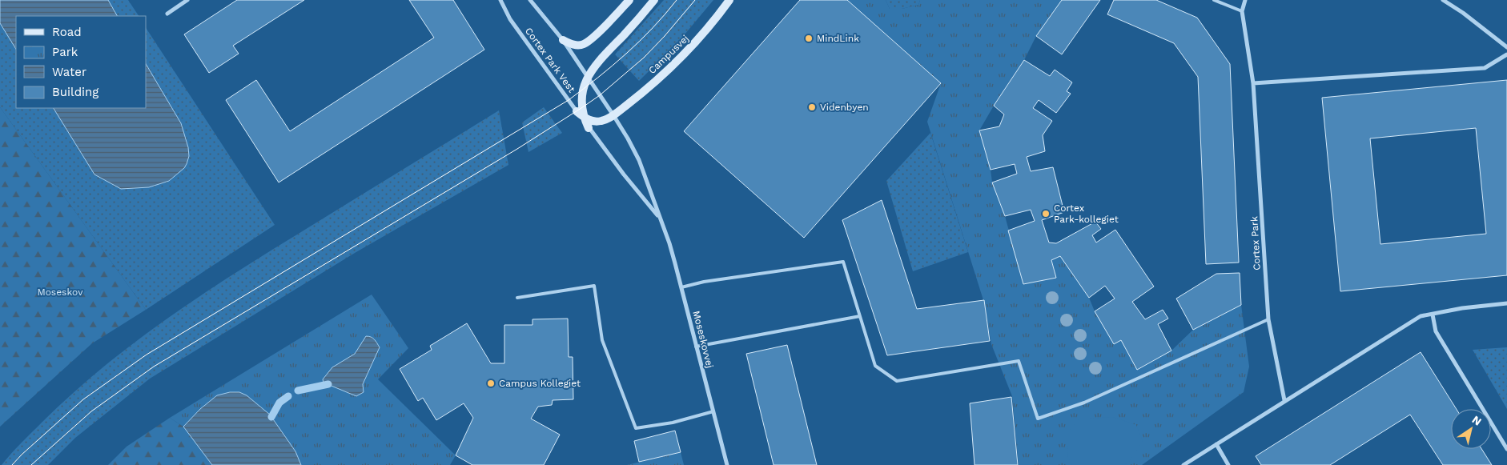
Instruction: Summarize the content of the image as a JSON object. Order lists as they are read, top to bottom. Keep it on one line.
{"streets":{"street":["Campusvej","Cortex Park Vest","Cortex Park","Moseskovvej"]},"crossings":[["Campusvej","Cortex Park Vest"],["Campusvej","Moseskovvej"],["Cortex Park Vest","Moseskovvej"]],"parks":["Moseskov"],"places":["MindLink","Videnbyen","Cortex Park-kollegiet","Campus Kollegiet"],"legend":["Road","Park","Water","Building"],"north":"top right"}
